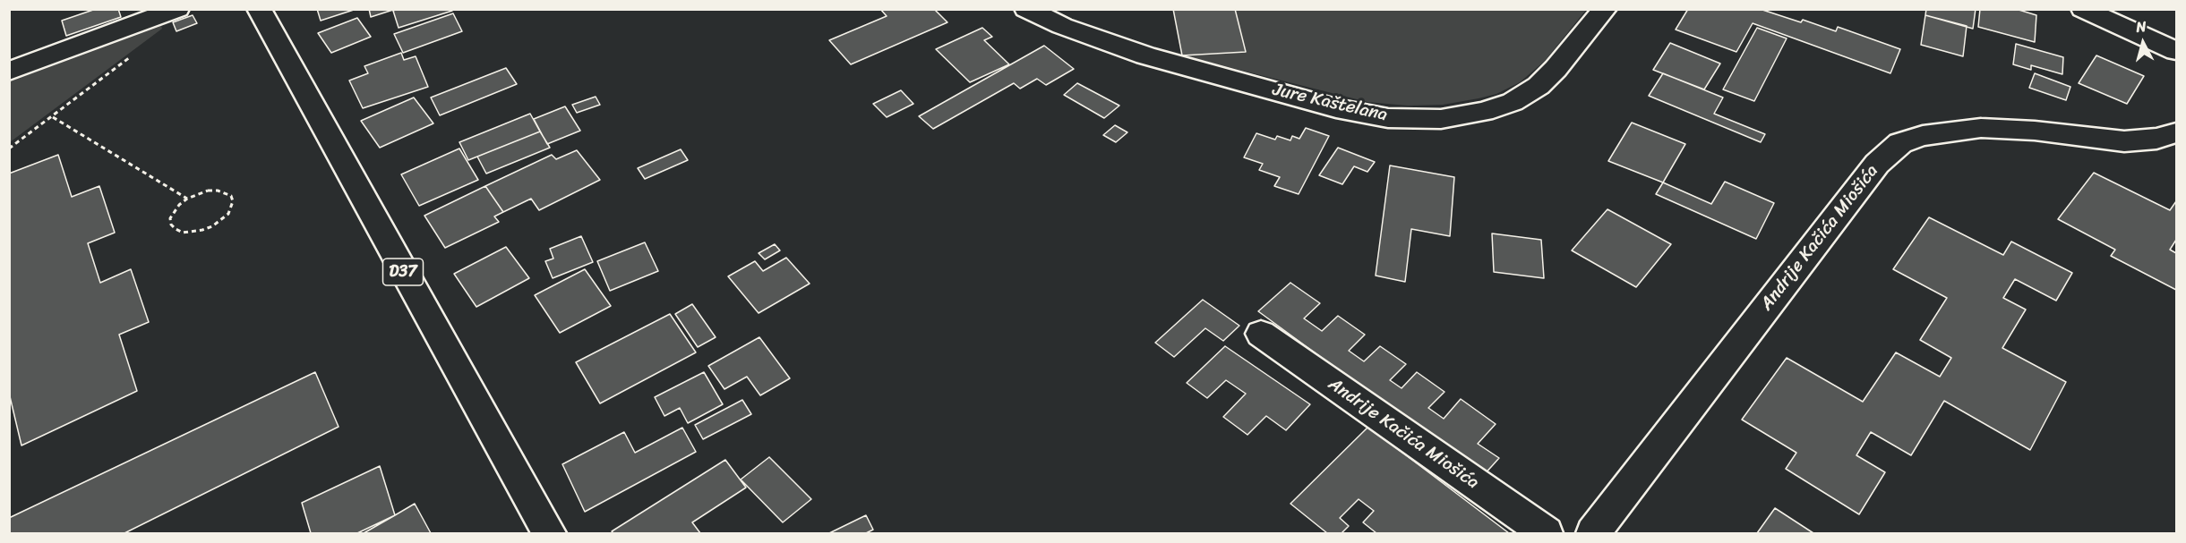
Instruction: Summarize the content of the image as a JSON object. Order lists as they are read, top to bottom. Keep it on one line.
{"streets":{"street":["Jure Kaštelana","Andrije Kačića Miošića","D37"]},"north":"top"}
